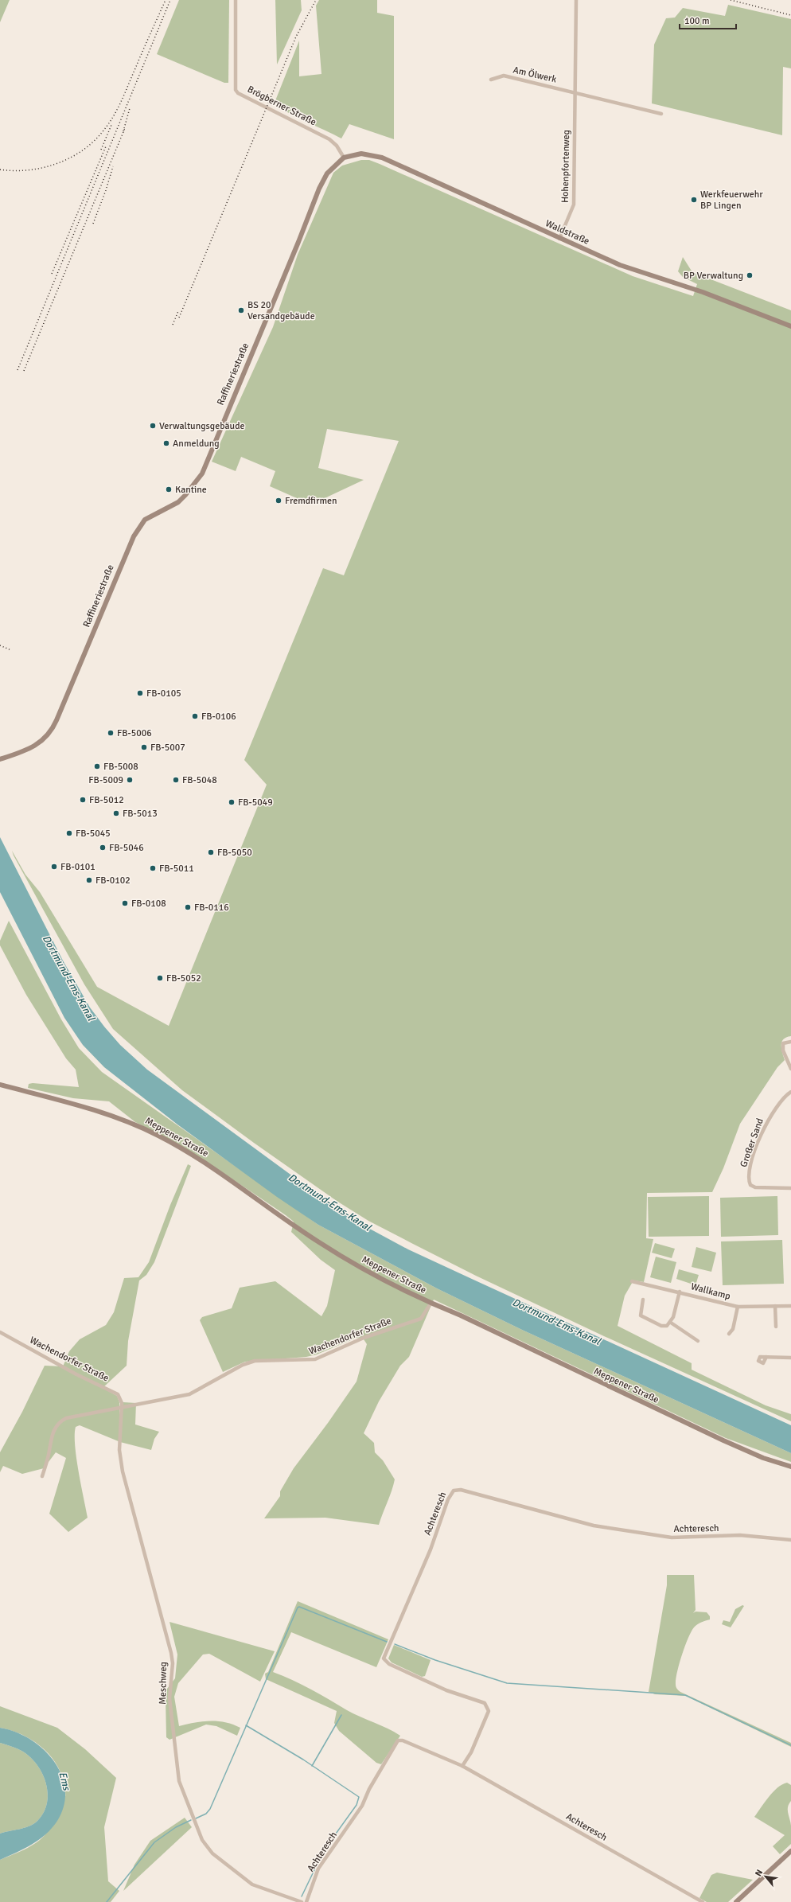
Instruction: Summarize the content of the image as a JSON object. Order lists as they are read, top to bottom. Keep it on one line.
{"streets":{"street":["Am Ölwerk","Brögberner Straße","Hohenpfortenweg","Waldstraße","Raffineriestraße","Meppener Straße","Großer Sand","Wallkamp","Wachendorfer Straße","Achteresch","Meschweg"]},"crossings":[["Am Ölwerk","Hohenpfortenweg"],["Brögberner Straße","Waldstraße"],["Brögberner Straße","Raffineriestraße"],["Hohenpfortenweg","Waldstraße"],["Waldstraße","Raffineriestraße"],["Meppener Straße","Wachendorfer Straße"],["Wachendorfer Straße","Meschweg"]],"water":["Dortmund-Ems-Kanal","Ems"],"places":["Werkfeuerwehr BP Lingen","BP Verwaltung","BS 20 Versandgebäude","Verwaltungsgebäude","Anmeldung","Kantine","Fremdfirmen","FB-0105","FB-0106","FB-5006","FB-5007","FB-5008","FB-5009","FB-5048","FB-5012","FB-5049","FB-5013","FB-5045","FB-5046","FB-5050","FB-0101","FB-5011","FB-0102","FB-0108","FB-0116","FB-5052"],"scale_bar":"100 m","north":"top left"}
